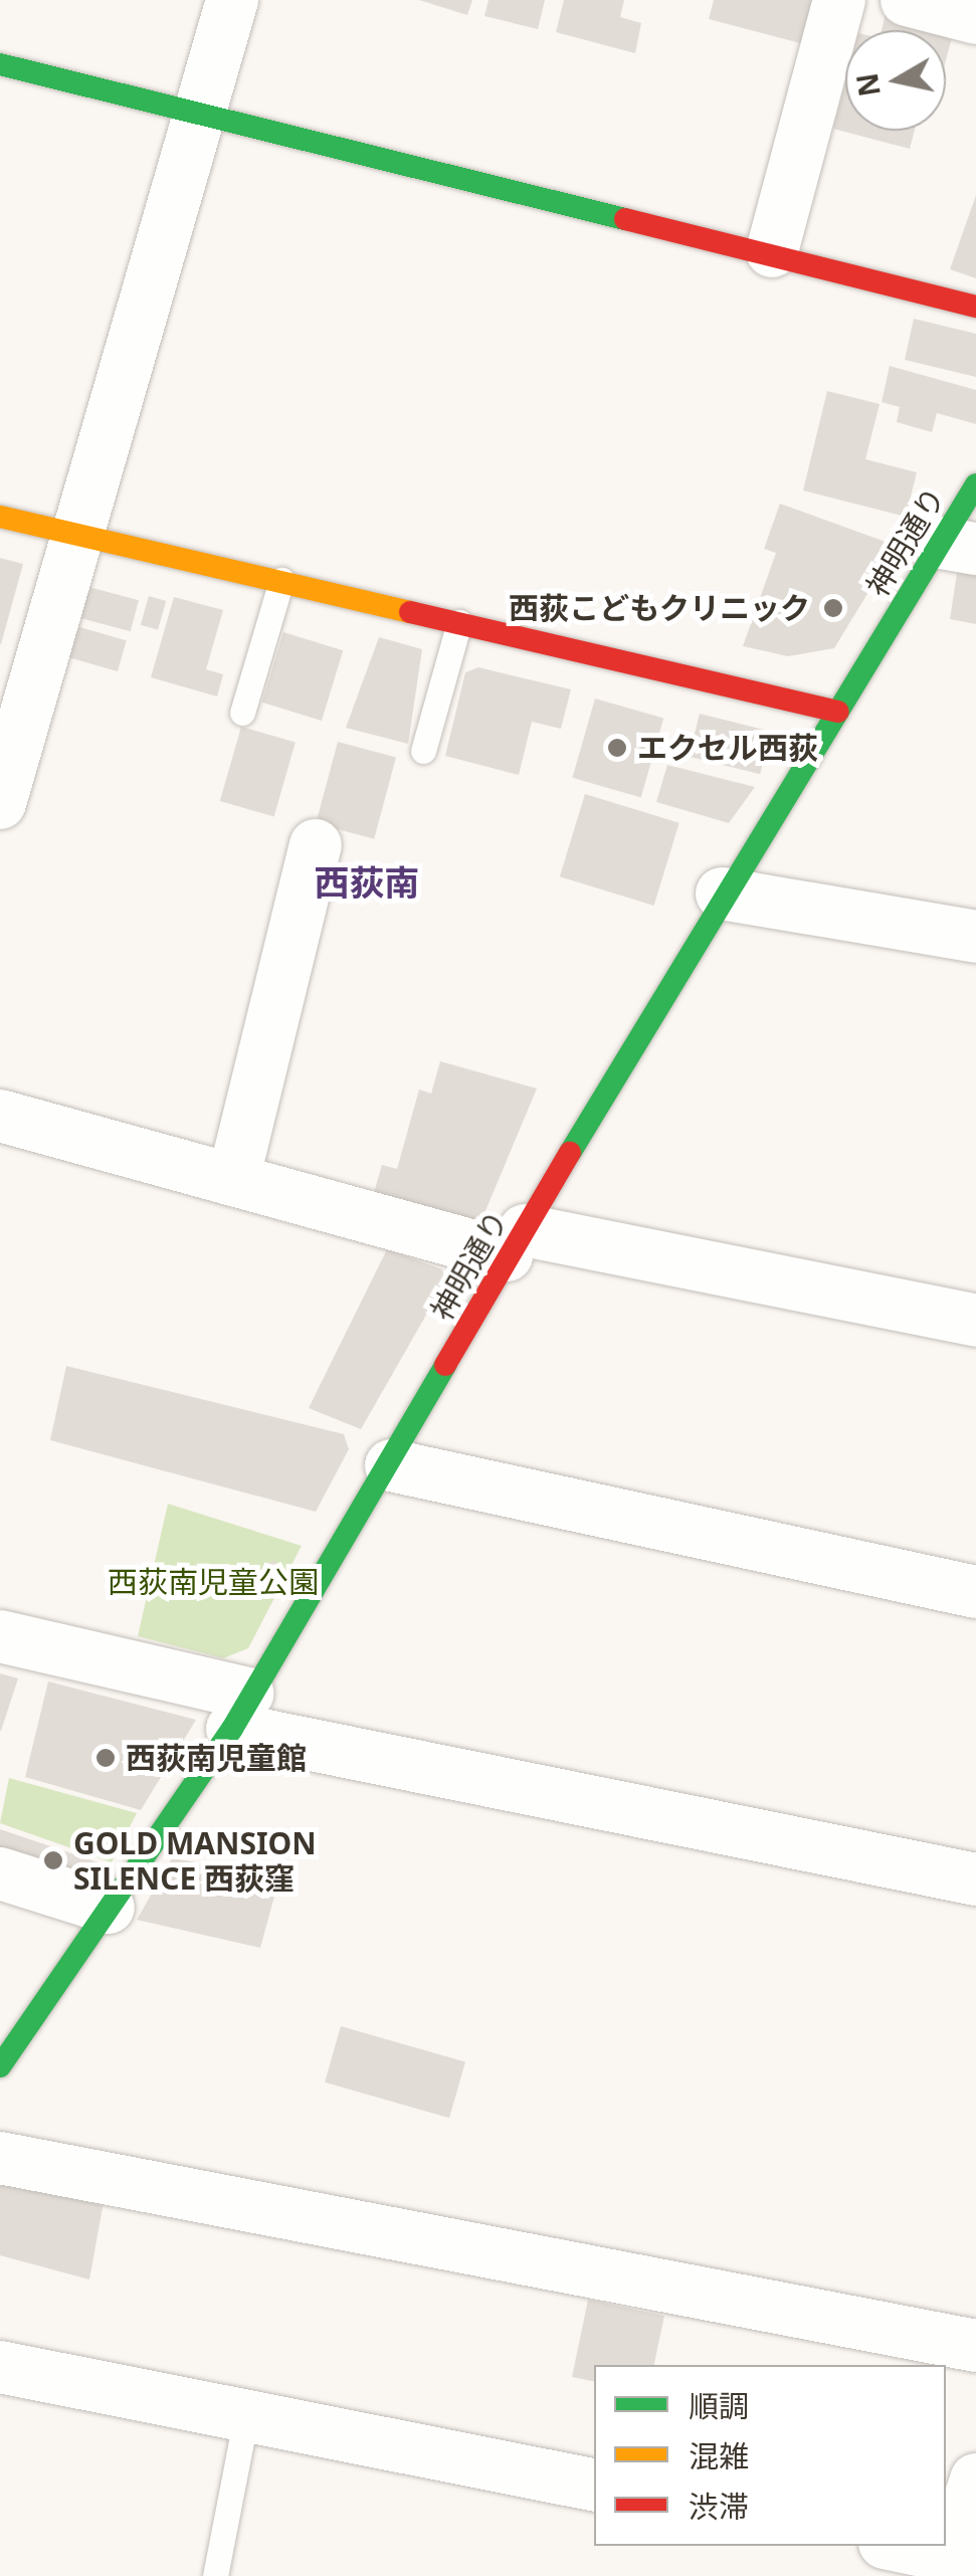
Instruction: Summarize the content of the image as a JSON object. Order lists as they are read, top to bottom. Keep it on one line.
{"streets":{"street":["神明通り"]},"districts":["西荻南"],"parks":["西荻南児童公園"],"places":["西荻こどもクリニック","エクセル西荻","西荻南児童館","GOLD MANSION SILENCE 西荻窪"],"legend":["順調","混雑","渋滞"],"north":"left"}
